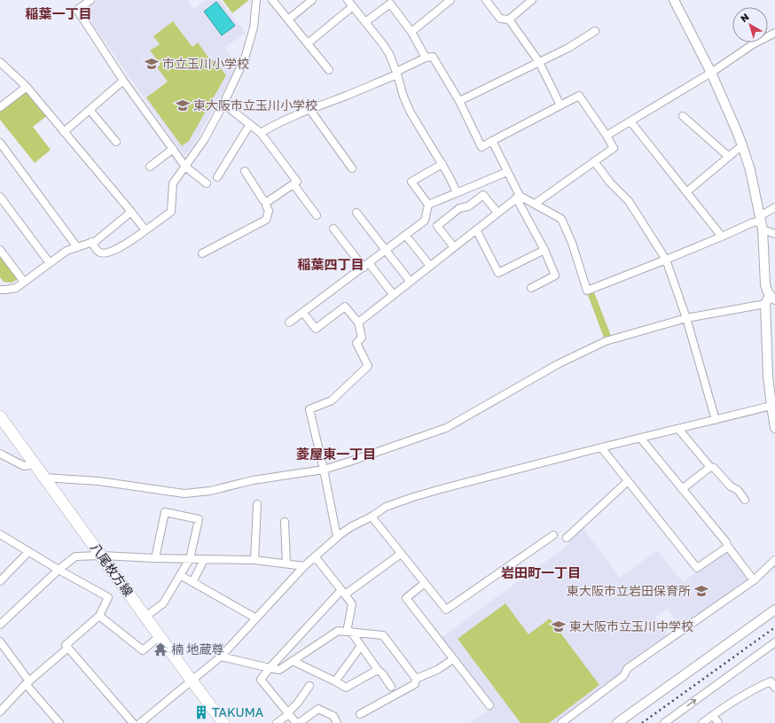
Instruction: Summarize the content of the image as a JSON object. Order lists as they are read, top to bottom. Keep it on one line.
{"streets":{"main road":["八尾枚方線"]},"districts":["稲葉一丁目","稲葉四丁目","菱屋東一丁目","岩田町一丁目"],"places":{"school or university":["市立玉川小学校","東大阪市立玉川小学校","東大阪市立岩田保育所","東大阪市立玉川中学校"],"temple":["楠 地蔵尊"],"building":["TAKUMA"]},"north":"top left"}
